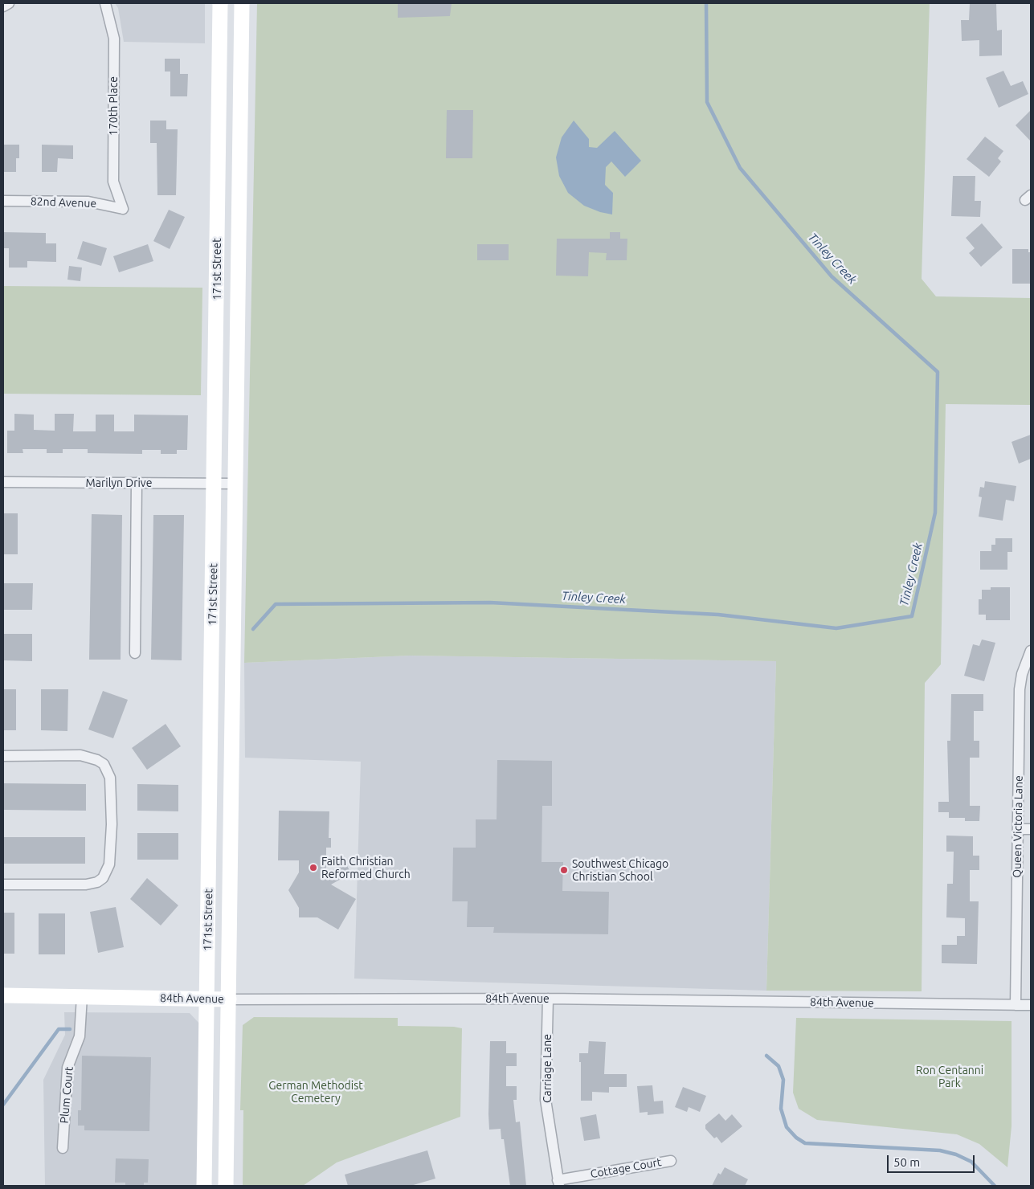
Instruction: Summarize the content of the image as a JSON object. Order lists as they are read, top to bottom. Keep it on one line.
{"streets":{"street":["170th Place","82nd Avenue","171st Street","Marilyn Drive","Queen Victoria Lane","84th Avenue","Carriage Lane","Plum Court","Cottage Court"]},"crossings":[["170th Place","82nd Avenue"],["171st Street","Marilyn Drive"],["171st Street","84th Avenue"],["Queen Victoria Lane","84th Avenue"],["84th Avenue","Carriage Lane"],["84th Avenue","Plum Court"],["Carriage Lane","Cottage Court"]],"water":["Tinley Creek"],"parks":["Ron Centanni Park","German Methodist Cemetery"],"places":["Faith Christian Reformed Church","Southwest Chicago Christian School"],"scale_bar":"50 m"}
